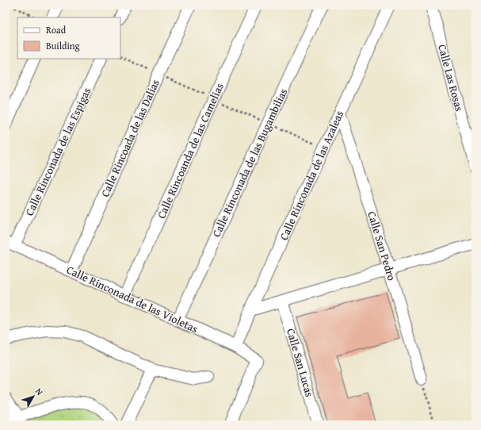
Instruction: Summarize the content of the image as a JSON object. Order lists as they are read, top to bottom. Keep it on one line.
{"streets":{"street":["Calle Las Rosas","Calle Rincoada de las Dalias","Calle Rincoanda de las Camelias","Calle Rinconada de las Espigas","Calle Rinconada de las Bugambilias","Calle Rinconada de las Azaleas","Calle San Pedro","Calle Rinconada de las Violetas","Calle San Lucas"]},"crossings":[["Calle Rincoada de las Dalias","Calle Rinconada de las Violetas"],["Calle Rincoanda de las Camelias","Calle Rinconada de las Violetas"],["Calle Rinconada de las Espigas","Calle Rinconada de las Violetas"],["Calle Rinconada de las Bugambilias","Calle Rinconada de las Violetas"],["Calle Rinconada de las Azaleas","Calle San Pedro"],["Calle Rinconada de las Azaleas","Calle Rinconada de las Violetas"]],"legend":["Road","Building"],"north":"top right"}
